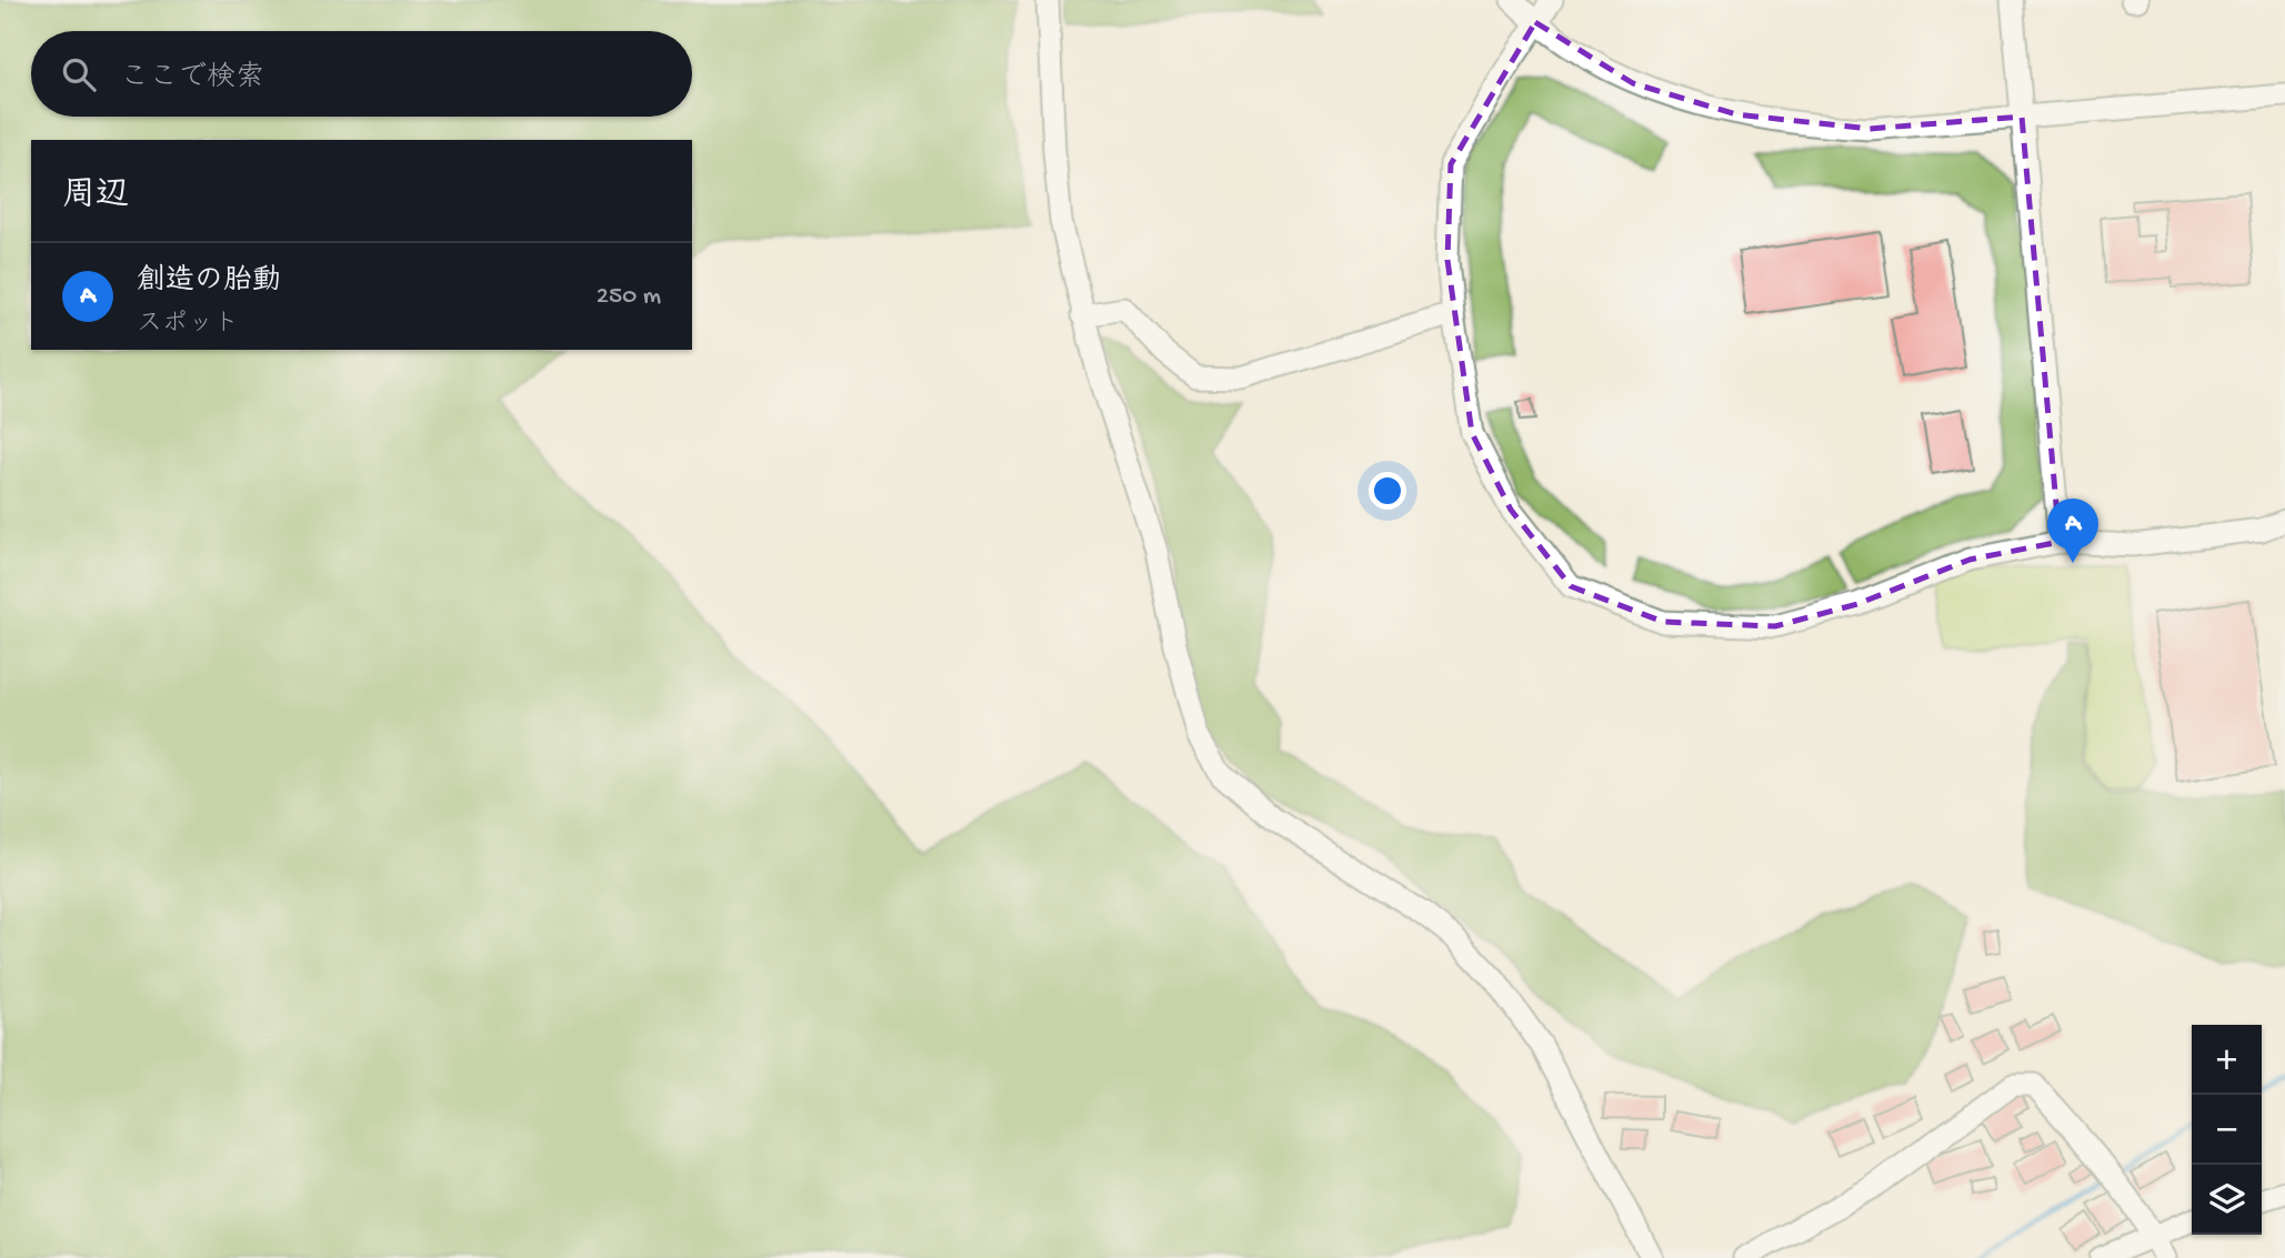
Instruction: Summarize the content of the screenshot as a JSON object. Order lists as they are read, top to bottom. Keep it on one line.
{"page":{"search":"ここで検索","heading":"周辺","list":[{"mark":"A","name":"創造の胎動","note":"スポット","value":"250 m"}],"pins":"A","map_buttons":["+","−"]}}
